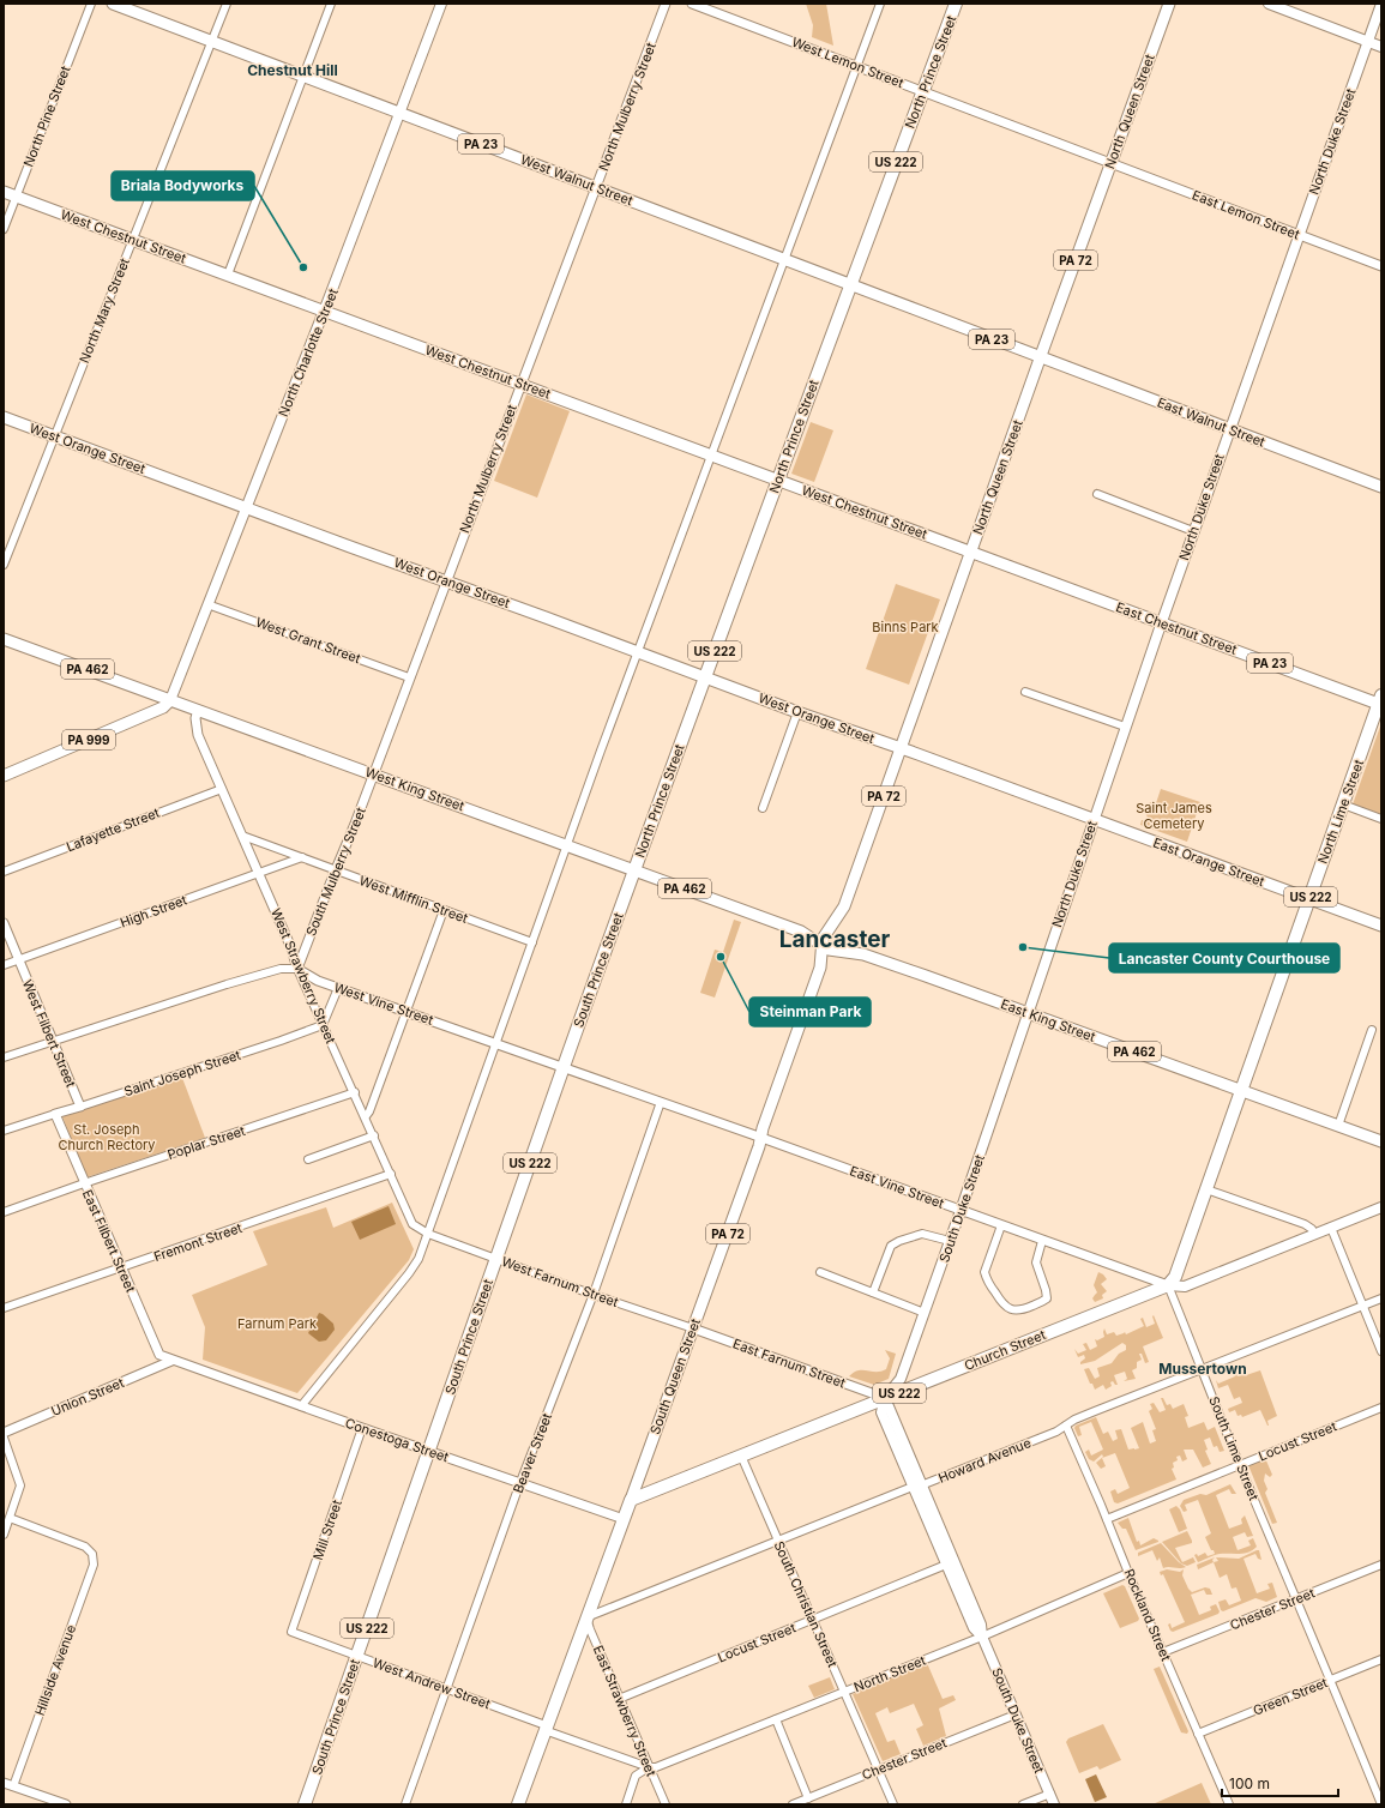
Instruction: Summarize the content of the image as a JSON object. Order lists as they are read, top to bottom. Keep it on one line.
{"streets":{"highway":["North Prince Street","US 222","North Lime Street","South Prince Street","Church Street","South Queen Street"],"main road":["North Queen Street","North Duke Street","PA 23","West Walnut Street","West Chestnut Street","PA 72","North Charlotte Street","East Walnut Street","West Orange Street","East Chestnut Street","PA 462","PA 999","West King Street","East Orange Street","East King Street","South Duke Street"],"street":["West Lemon Street","North Mulberry Street","North Pine Street","East Lemon Street","North Mary Street","West Grant Street","Lafayette Street","South Mulberry Street","West Mifflin Street","High Street","West Strawberry Street","West Vine Street","West Filbert Street","Saint Joseph Street","Poplar Street","East Vine Street","East Filbert Street","Fremont Street","West Farnum Street","East Farnum Street","Union Street","Conestoga Street","Locust Street","South Lime Street","Beaver Street","Howard Avenue","Mill Street","South Christian Street","Chester Street","Rockland Street","Hillside Avenue","North Street","West Andrew Street","Green Street","East Strawberry Street"]},"crossings":[["West Lemon Street","North Prince Street"],["West Lemon Street","North Queen Street"],["West Lemon Street","East Lemon Street"],["North Prince Street","West Walnut Street"],["North Prince Street","West Chestnut Street"],["North Prince Street","West Orange Street"],["North Prince Street","West King Street"],["North Prince Street","South Prince Street"],["North Mulberry Street","West Walnut Street"],["North Mulberry Street","West Chestnut Street"],["North Mulberry Street","West Orange Street"],["North Mulberry Street","West Grant Street"],["North Mulberry Street","West King Street"],["North Mulberry Street","South Mulberry Street"],["North Queen Street","West Walnut Street"],["North Queen Street","East Lemon Street"],["North Queen Street","West Chestnut Street"],["North Queen Street","East Walnut Street"],["North Queen Street","West Orange Street"],["North Queen Street","East Chestnut Street"],["North Queen Street","West King Street"],["North Queen Street","East Orange Street"],["North Queen Street","East King Street"],["North Queen Street","South Queen Street"],["North Pine Street","West Chestnut Street"],["North Duke Street","East Lemon Street"],["North Duke Street","East Walnut Street"],["North Duke Street","East Chestnut Street"],["North Duke Street","East Orange Street"],["North Duke Street","East King Street"],["North Duke Street","South Duke Street"],["US 222","North Lime Street"],["US 222","East King Street"],["US 222","East Vine Street"],["US 222","Church Street"],["US 222","South Lime Street"],["West Walnut Street","North Mary Street"],["West Walnut Street","North Charlotte Street"],["West Walnut Street","East Walnut Street"],["West Chestnut Street","North Mary Street"],["West Chestnut Street","North Charlotte Street"],["West Chestnut Street","East Chestnut Street"],["North Mary Street","West Orange Street"],["North Charlotte Street","West Orange Street"],["North Charlotte Street","West Grant Street"],["North Charlotte Street","PA 999"],["North Charlotte Street","West King Street"],["West Orange Street","East Orange Street"],["East Chestnut Street","North Lime Street"],["PA 999","West King Street"],["West King Street","South Mulberry Street"],["West King Street","South Prince Street"],["West King Street","West Strawberry Street"],["West King Street","East King Street"],["West King Street","South Queen Street"],["North Lime Street","East Orange Street"],["North Lime Street","East King Street"],["Lafayette Street","West Strawberry Street"],["South Mulberry Street","West Mifflin Street"],["South Mulberry Street","West Strawberry Street"],["South Mulberry Street","West Vine Street"],["West Mifflin Street","High Street"],["West Mifflin Street","West Strawberry Street"],["High Street","West Strawberry Street"],["High Street","West Filbert Street"],["South Prince Street","West Vine Street"],["South Prince Street","West Farnum Street"],["South Prince Street","Conestoga Street"],["South Prince Street","West Andrew Street"],["West Strawberry Street","West Vine Street"],["West Strawberry Street","Saint Joseph Street"],["West Strawberry Street","Poplar Street"],["West Strawberry Street","Fremont Street"],["West Strawberry Street","West Farnum Street"],["West Vine Street","East Vine Street"],["West Vine Street","South Queen Street"],["West Vine Street","Beaver Street"],["East King Street","South Duke Street"],["East King Street","South Queen Street"],["West Filbert Street","Saint Joseph Street"],["Saint Joseph Street","East Filbert Street"],["Poplar Street","East Filbert Street"],["East Vine Street","South Duke Street"],["East Vine Street","Church Street"],["East Vine Street","South Queen Street"],["East Vine Street","South Lime Street"],["South Duke Street","Church Street"],["South Duke Street","East Farnum Street"],["South Duke Street","Locust Street"],["South Duke Street","Howard Avenue"],["South Duke Street","Chester Street"],["South Duke Street","North Street"],["East Filbert Street","Fremont Street"],["East Filbert Street","Union Street"],["East Filbert Street","Conestoga Street"],["West Farnum Street","East Farnum Street"],["West Farnum Street","South Queen Street"],["West Farnum Street","Beaver Street"],["Church Street","East Farnum Street"],["Church Street","South Queen Street"],["Church Street","South Lime Street"],["Church Street","South Christian Street"],["East Farnum Street","South Queen Street"],["South Queen Street","Conestoga Street"],["South Queen Street","Howard Avenue"],["South Queen Street","West Andrew Street"],["South Queen Street","East Strawberry Street"],["Union Street","Conestoga Street"],["Conestoga Street","Beaver Street"],["Conestoga Street","Mill Street"],["Locust Street","South Lime Street"],["Locust Street","South Christian Street"],["Locust Street","Rockland Street"],["Locust Street","East Strawberry Street"],["South Lime Street","Howard Avenue"],["South Lime Street","Chester Street"],["South Lime Street","Green Street"],["Beaver Street","West Andrew Street"],["Howard Avenue","South Christian Street"],["Howard Avenue","Rockland Street"],["Howard Avenue","East Strawberry Street"],["Mill Street","West Andrew Street"],["South Christian Street","Chester Street"],["South Christian Street","North Street"],["Chester Street","Rockland Street"],["Rockland Street","North Street"],["Rockland Street","Green Street"],["North Street","West Andrew Street"],["North Street","East Strawberry Street"],["West Andrew Street","East Strawberry Street"]],"districts":["Chestnut Hill","Lancaster","Mussertown"],"parks":["Binns Park","Saint James Cemetery","St. Joseph Church Rectory","Farnum Park"],"places":["Briala Bodyworks","Lancaster County Courthouse","Steinman Park"],"scale_bar":"100 m"}
